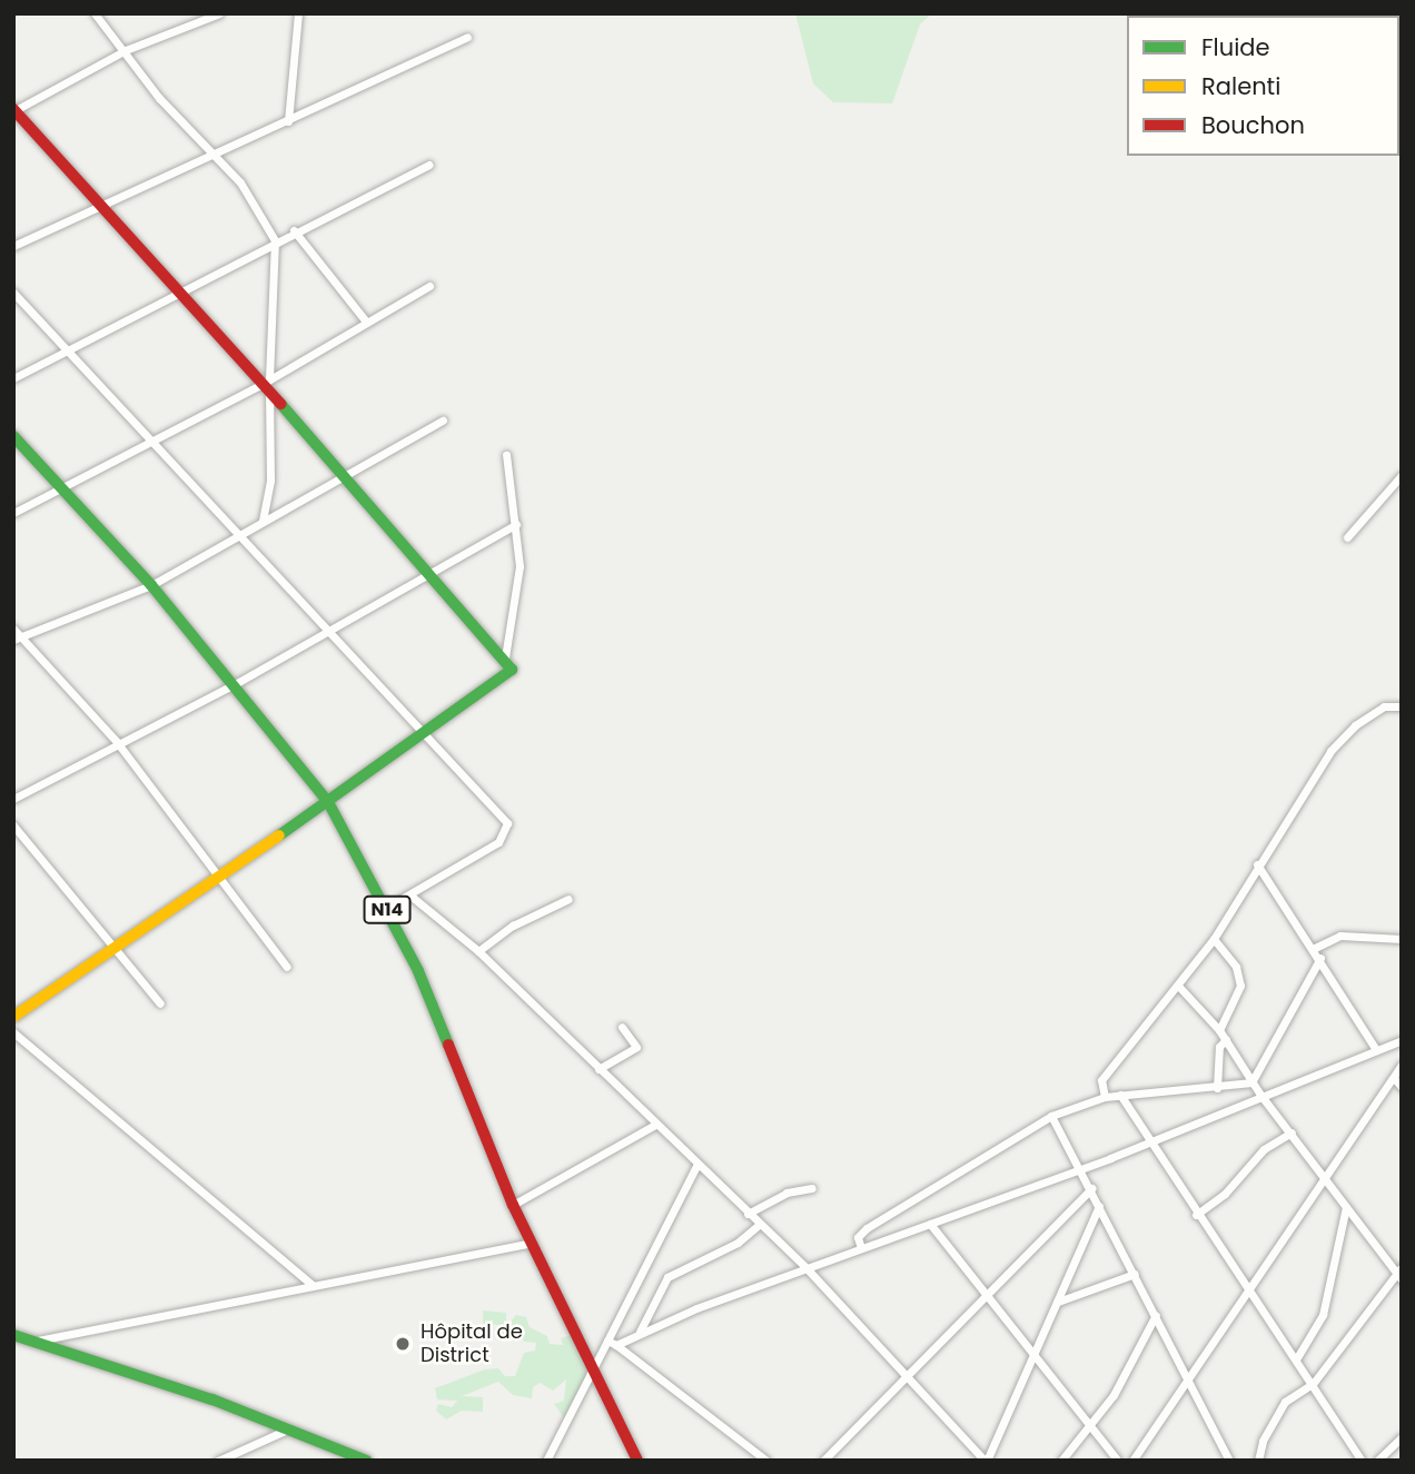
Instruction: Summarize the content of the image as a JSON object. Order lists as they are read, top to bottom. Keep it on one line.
{"streets":{"main road":["N14"]},"places":["Hôpital de District"],"legend":["Fluide","Ralenti","Bouchon"]}
